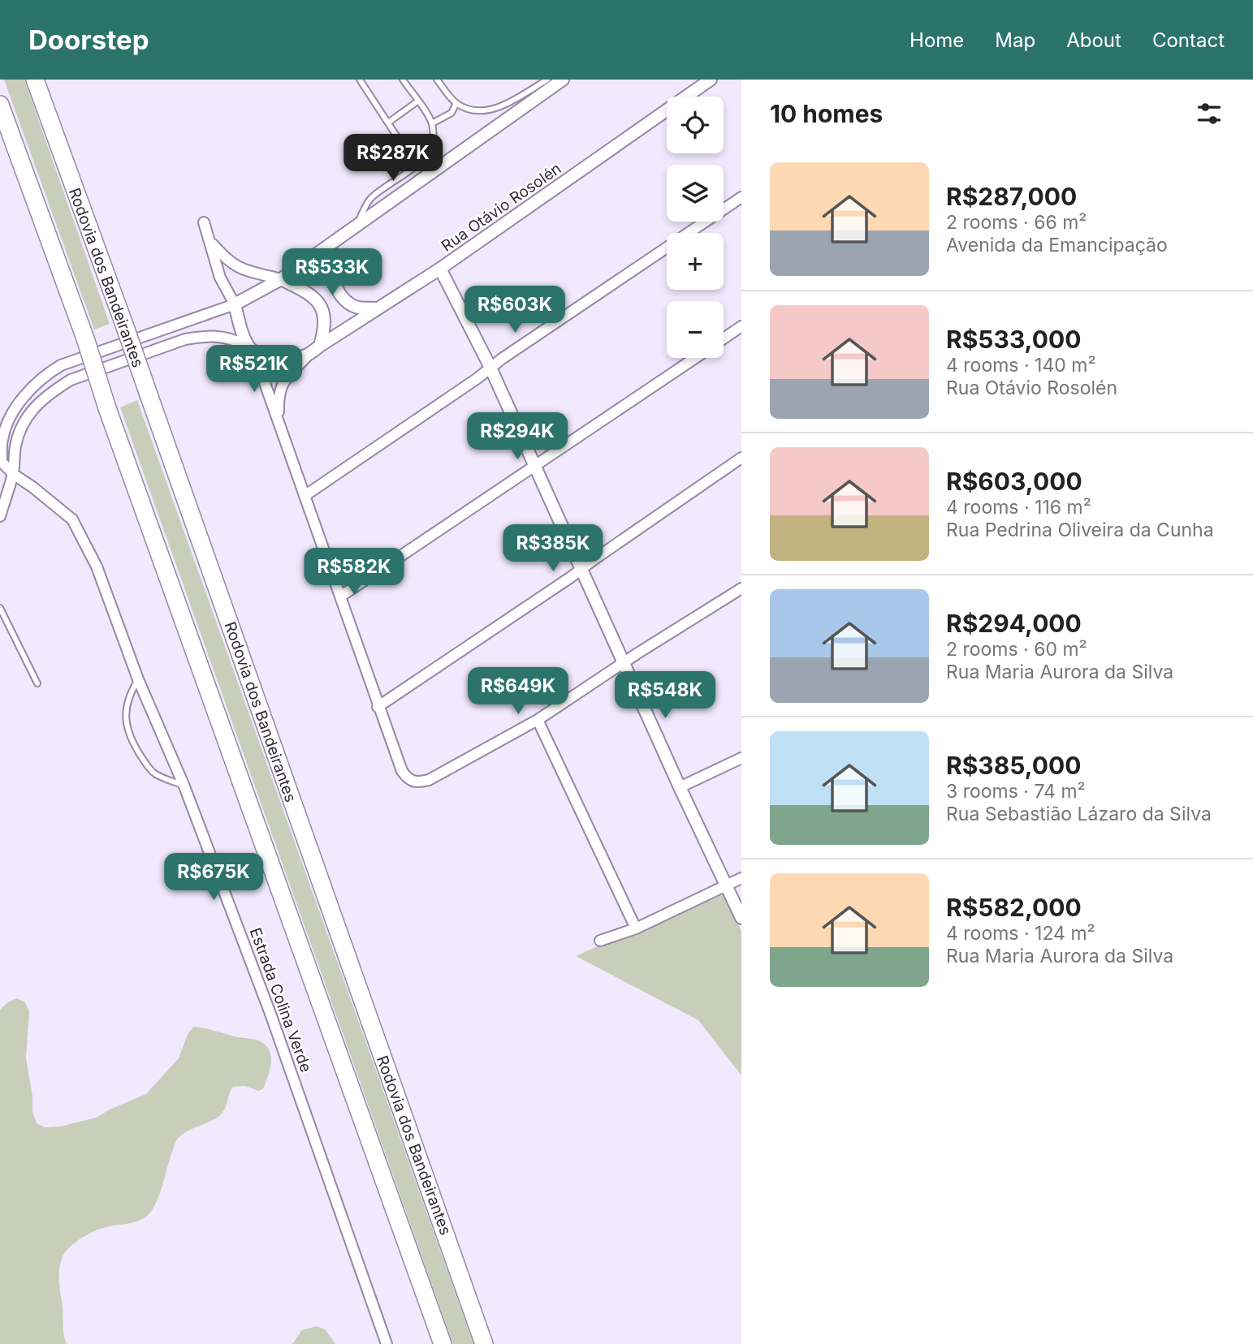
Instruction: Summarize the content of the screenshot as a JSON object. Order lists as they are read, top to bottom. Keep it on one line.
{"streets":{"highway":["Rodovia dos Bandeirantes"],"street":["Rua Otávio Rosolén","Estrada Colina Verde"]},"page":{"header":"Doorstep","nav":["Home","Map","About","Contact"],"heading":"10 homes","map_buttons":["+","−"],"price":["R$287K","R$533K","R$603K","R$521K","R$294K","R$385K","R$582K","R$649K","R$548K","R$675K"],"list":[{"name":"R$287,000","note":"2 rooms · 66 m² · Avenida da Emancipação"},{"name":"R$533,000","note":"4 rooms · 140 m² · Rua Otávio Rosolén"},{"name":"R$603,000","note":"4 rooms · 116 m² · Rua Pedrina Oliveira da Cunha"},{"name":"R$294,000","note":"2 rooms · 60 m² · Rua Maria Aurora da Silva"},{"name":"R$385,000","note":"3 rooms · 74 m² · Rua Sebastião Lázaro da Silva"},{"name":"R$582,000","note":"4 rooms · 124 m² · Rua Maria Aurora da Silva"}]}}
